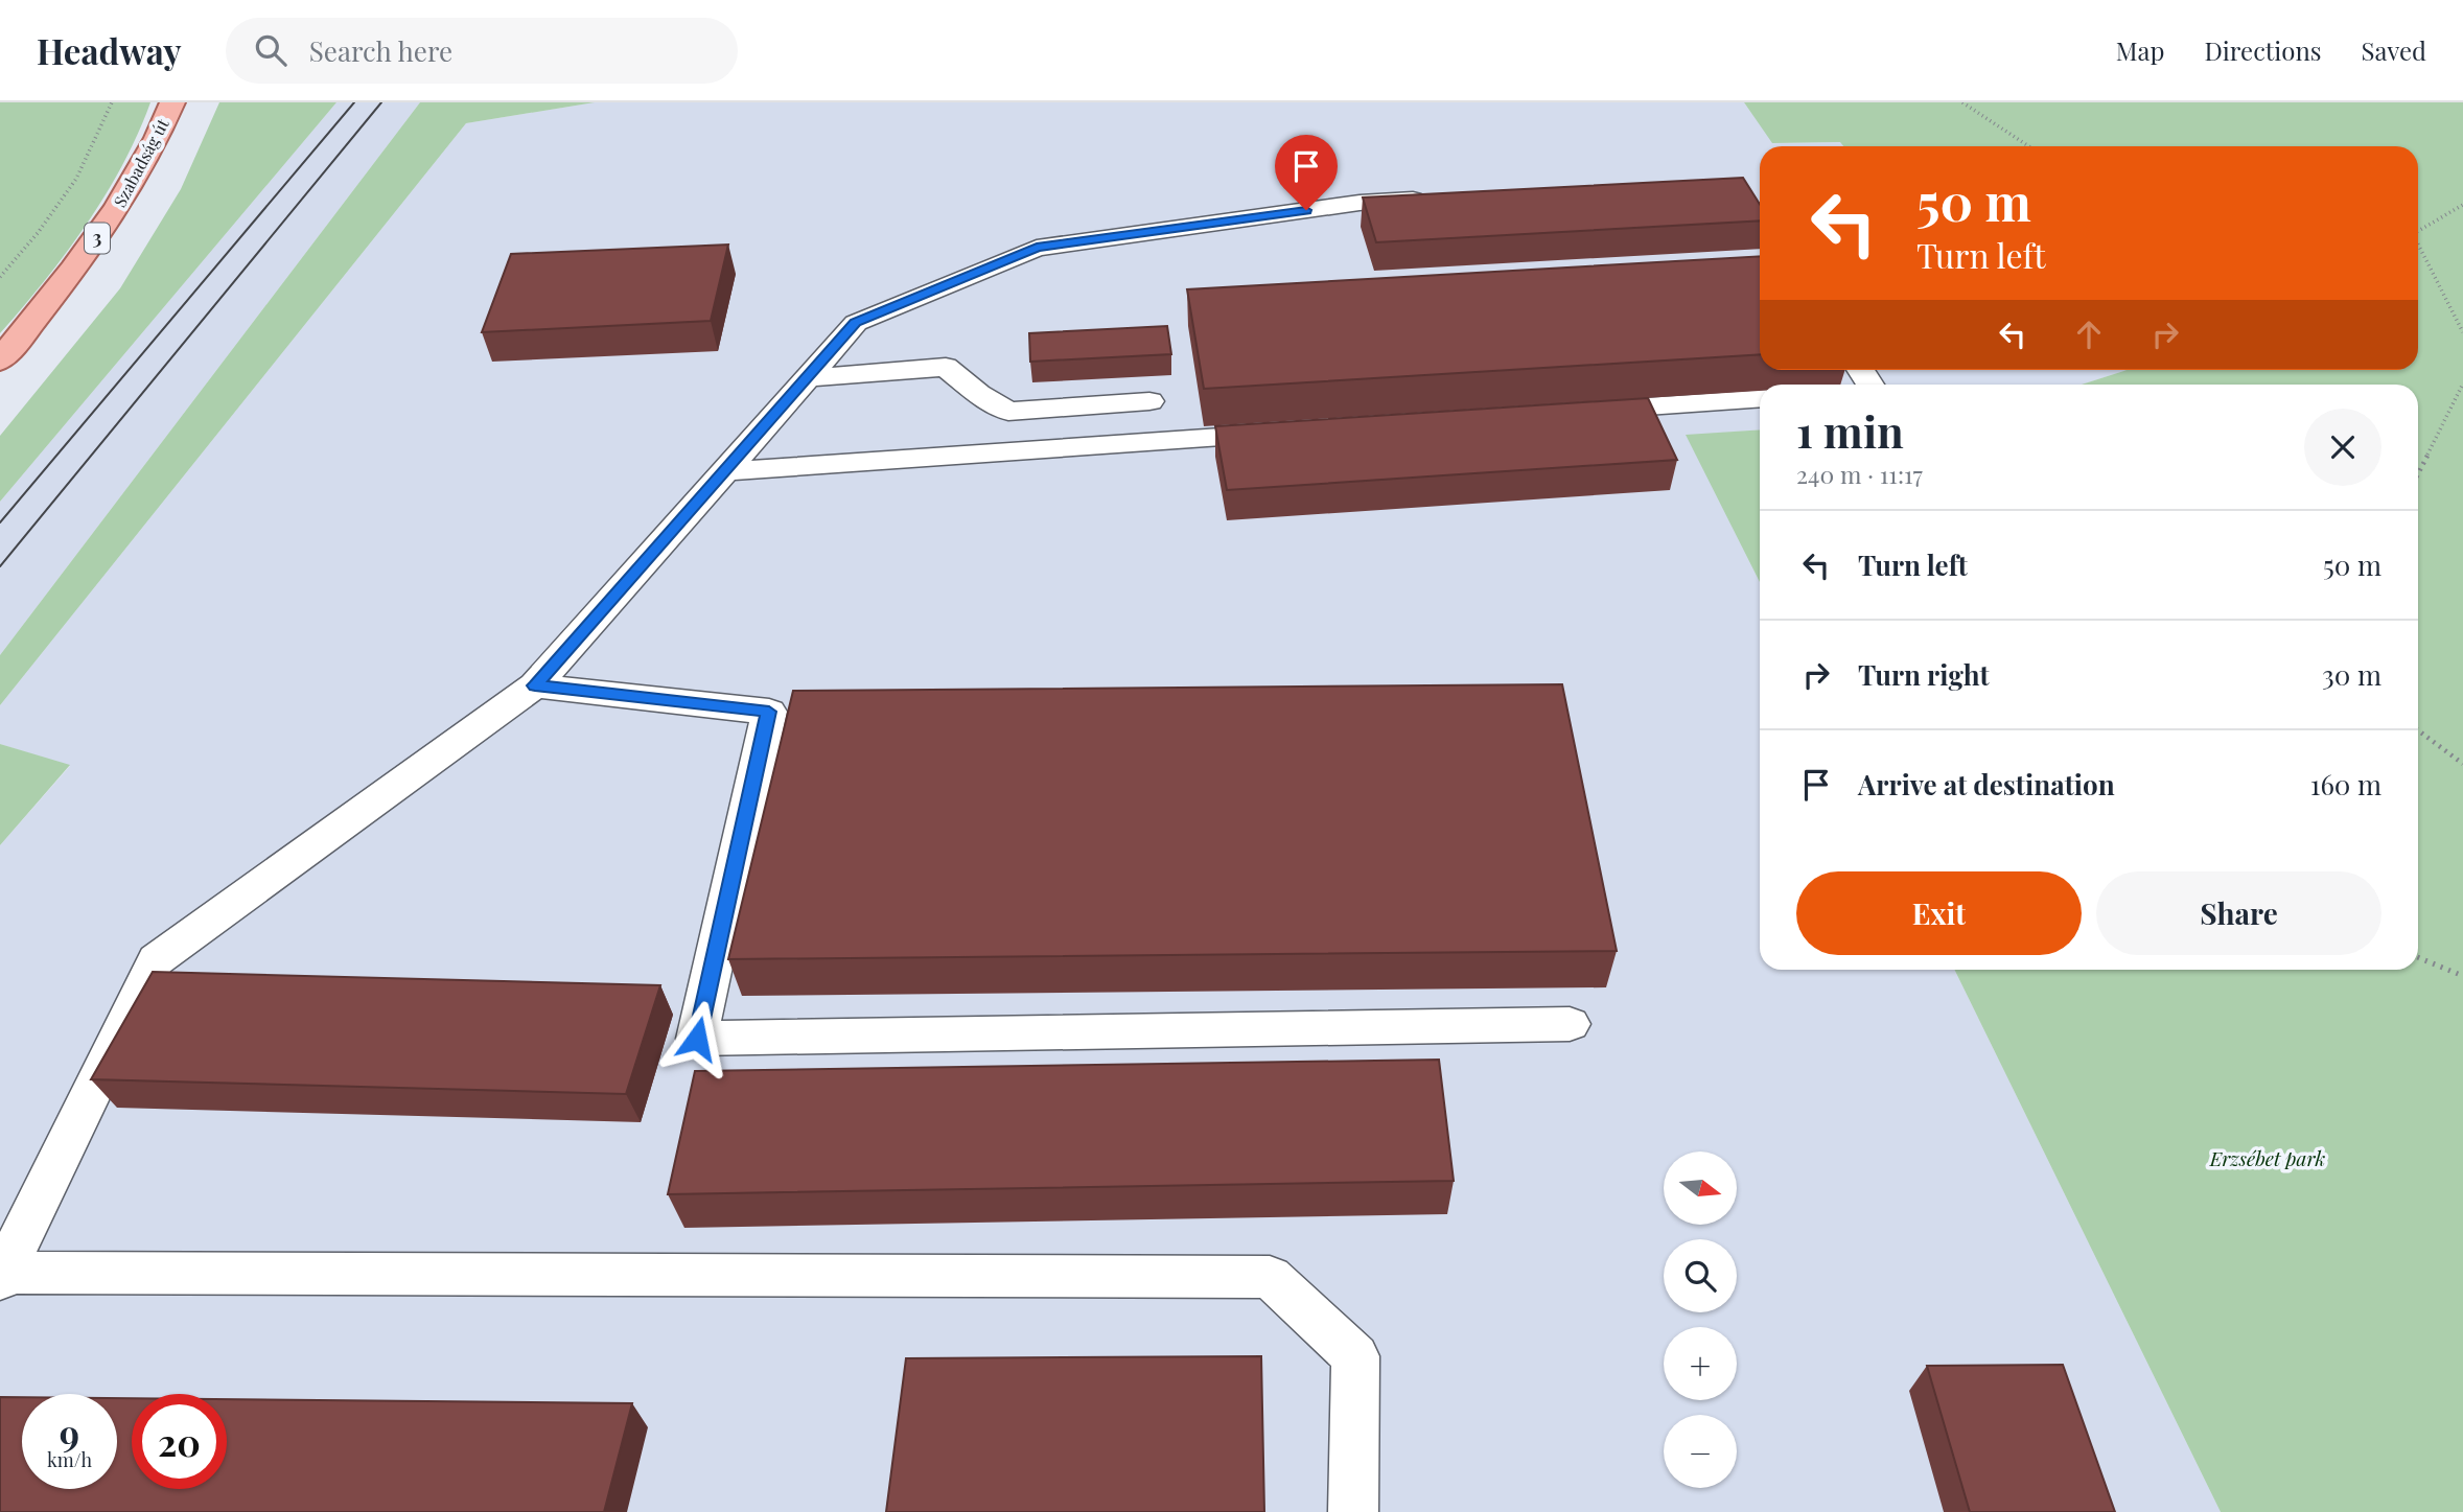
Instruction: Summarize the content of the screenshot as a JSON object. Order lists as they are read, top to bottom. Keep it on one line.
{"streets":{"main road":["Szabadság út","3"]},"parks":["Erzsébet park"],"north":"right","page":{"header":"Headway","search":"Search here","nav":["Map","Directions","Saved"],"turn":["50 m","Turn left"],"heading":["1 min","240 m · 11:17"],"list":[{"name":"Turn left","value":"50 m"},{"name":"Turn right","value":"30 m"},{"name":"Arrive at destination","value":"160 m"}],"buttons":["Exit","Share"],"map_buttons":["+","−"],"speed":"9 km/h","limit":"20"}}
